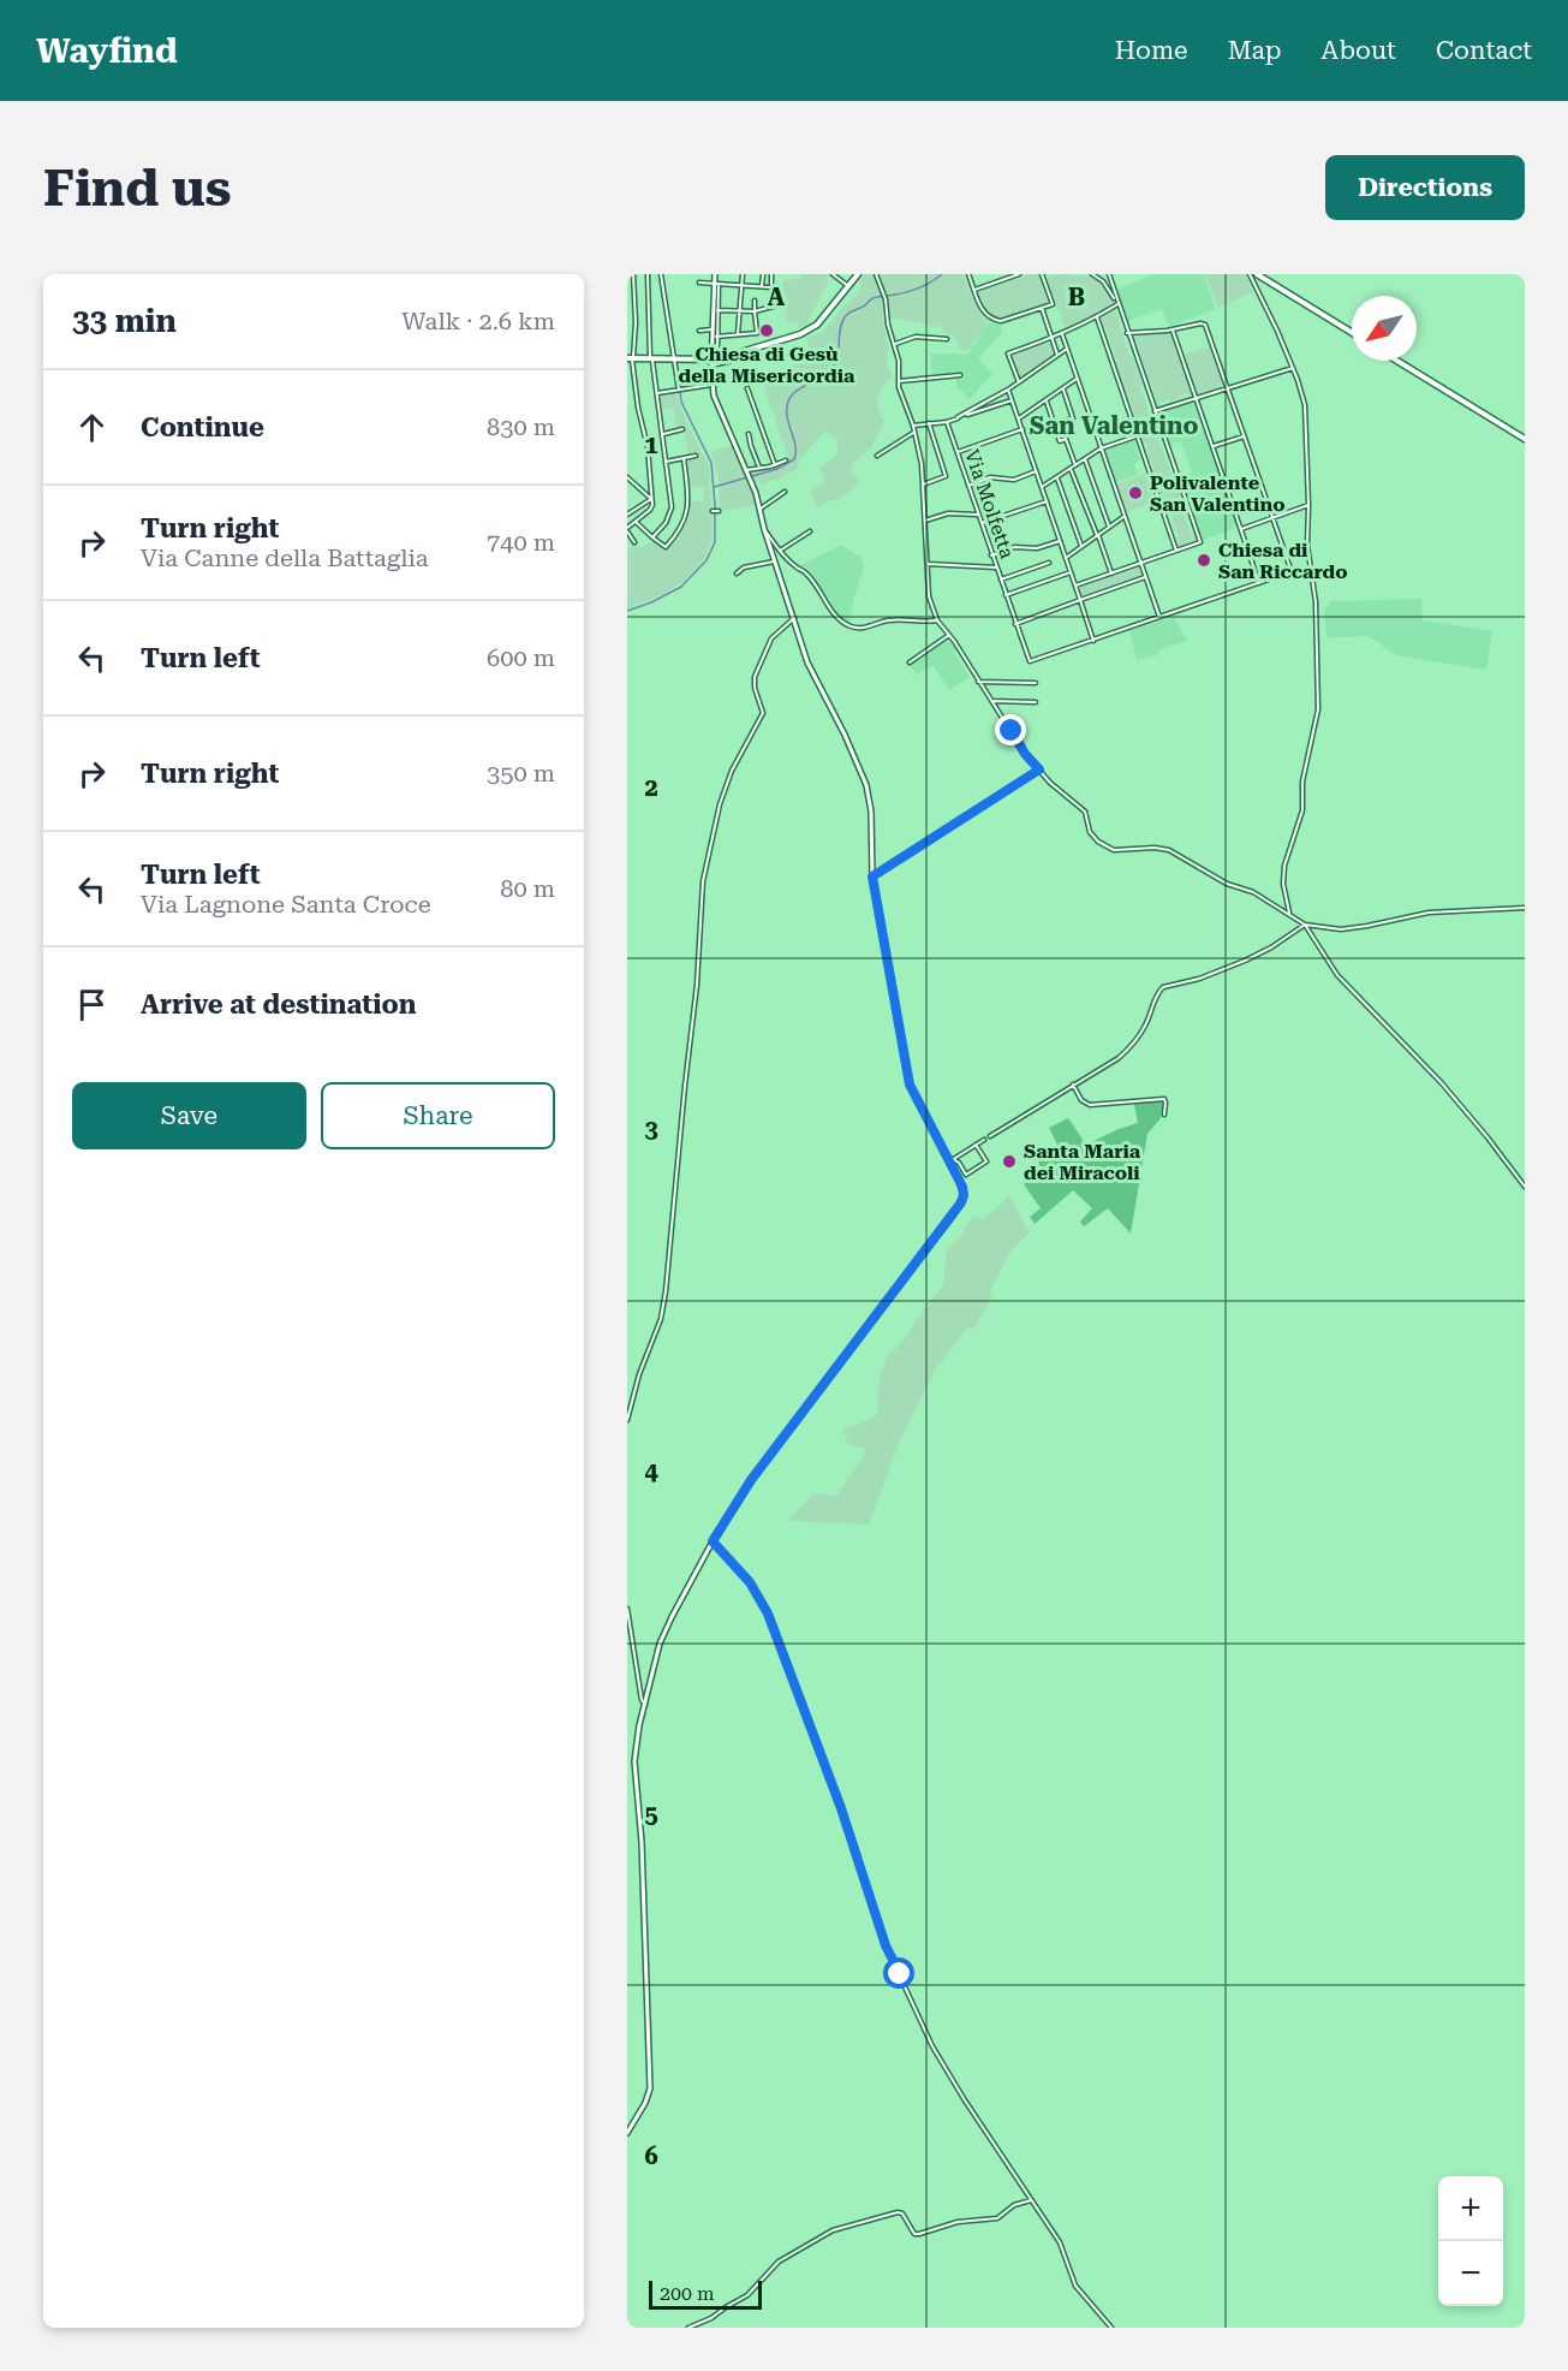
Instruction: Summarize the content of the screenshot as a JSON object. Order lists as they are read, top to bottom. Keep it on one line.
{"streets":{"street":["Via Molfetta"]},"districts":["San Valentino"],"places":["Chiesa di Gesù della Misericordia","Polivalente San Valentino","Chiesa di San Riccardo","Santa Maria dei Miracoli"],"scale_bar":"200 m","north":"bottom left","page":{"header":"Wayfind","nav":["Home","Map","About","Contact"],"buttons":["Directions",["Save","Share"]],"title":"Find us","heading":["33 min","Walk · 2.6 km"],"list":[["Continue","830 m"],["Turn right","Via Canne della Battaglia","740 m"],["Turn left","600 m"],["Turn right","350 m"],["Turn left","Via Lagnone Santa Croce","80 m"],"Arrive at destination"],"map_buttons":["+","−"],"scale":"200 m"},"grid":{"columns":["A","B"],"rows":["1","2","3","4","5","6"]}}
